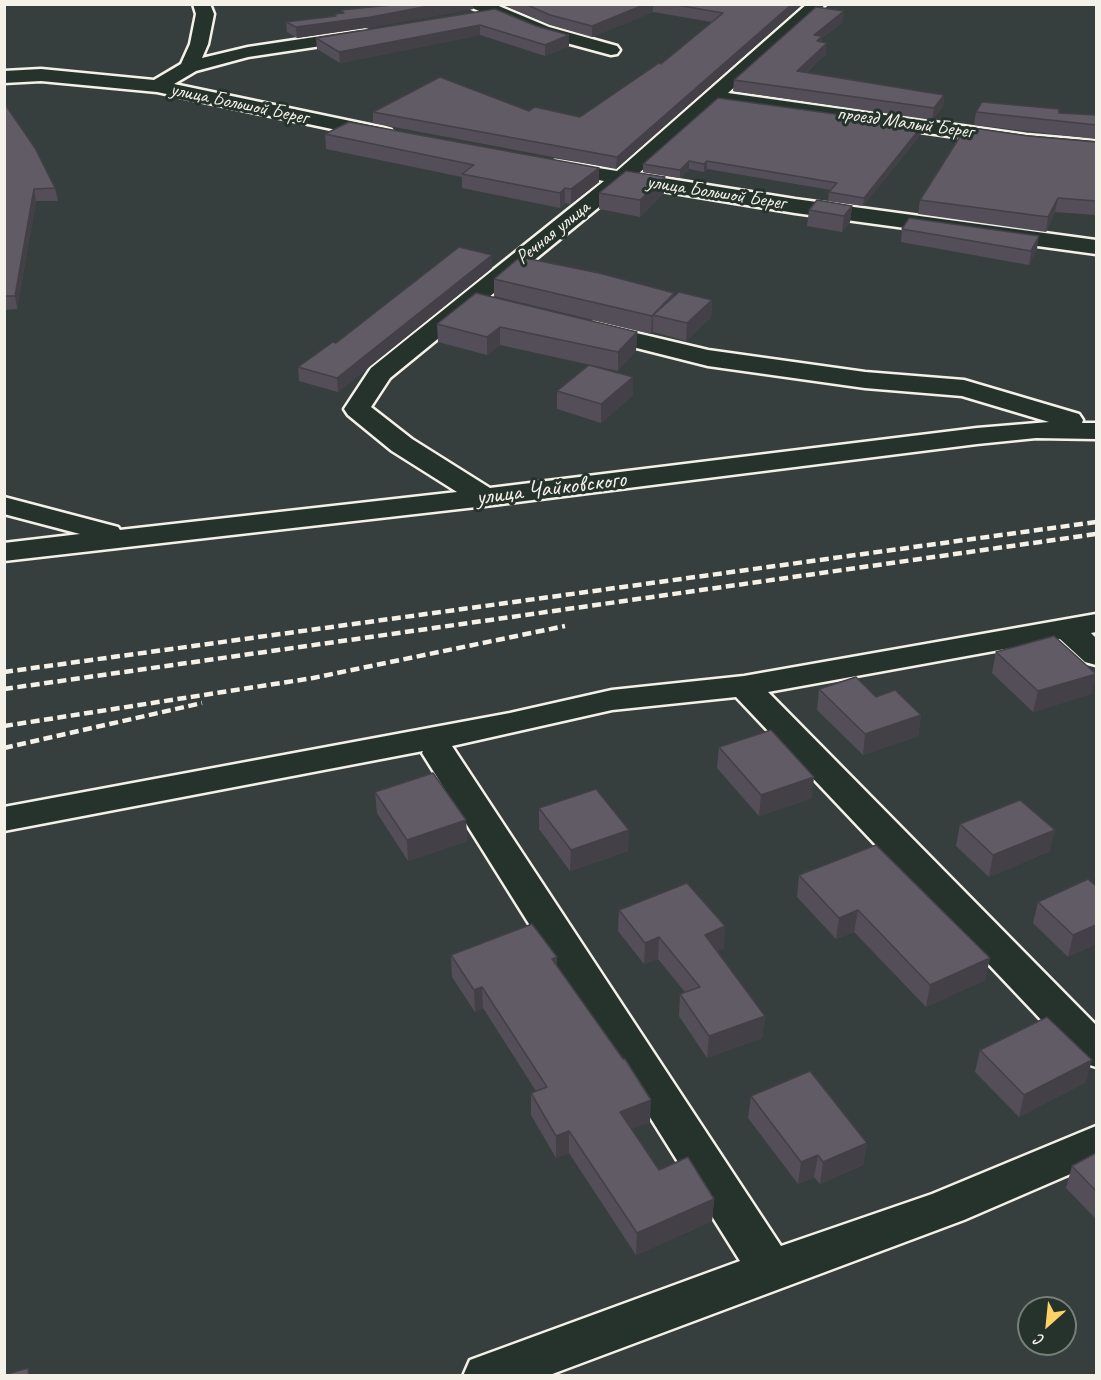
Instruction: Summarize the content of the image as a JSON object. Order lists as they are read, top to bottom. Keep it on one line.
{"streets":{"street":["улица Большой Берег","проезд Малый Берег","Речная улица","улица Чайковского"]},"crossings":[["улица Большой Берег","Речная улица"],["проезд Малый Берег","Речная улица"],["Речная улица","улица Чайковского"]],"north":"bottom left"}
